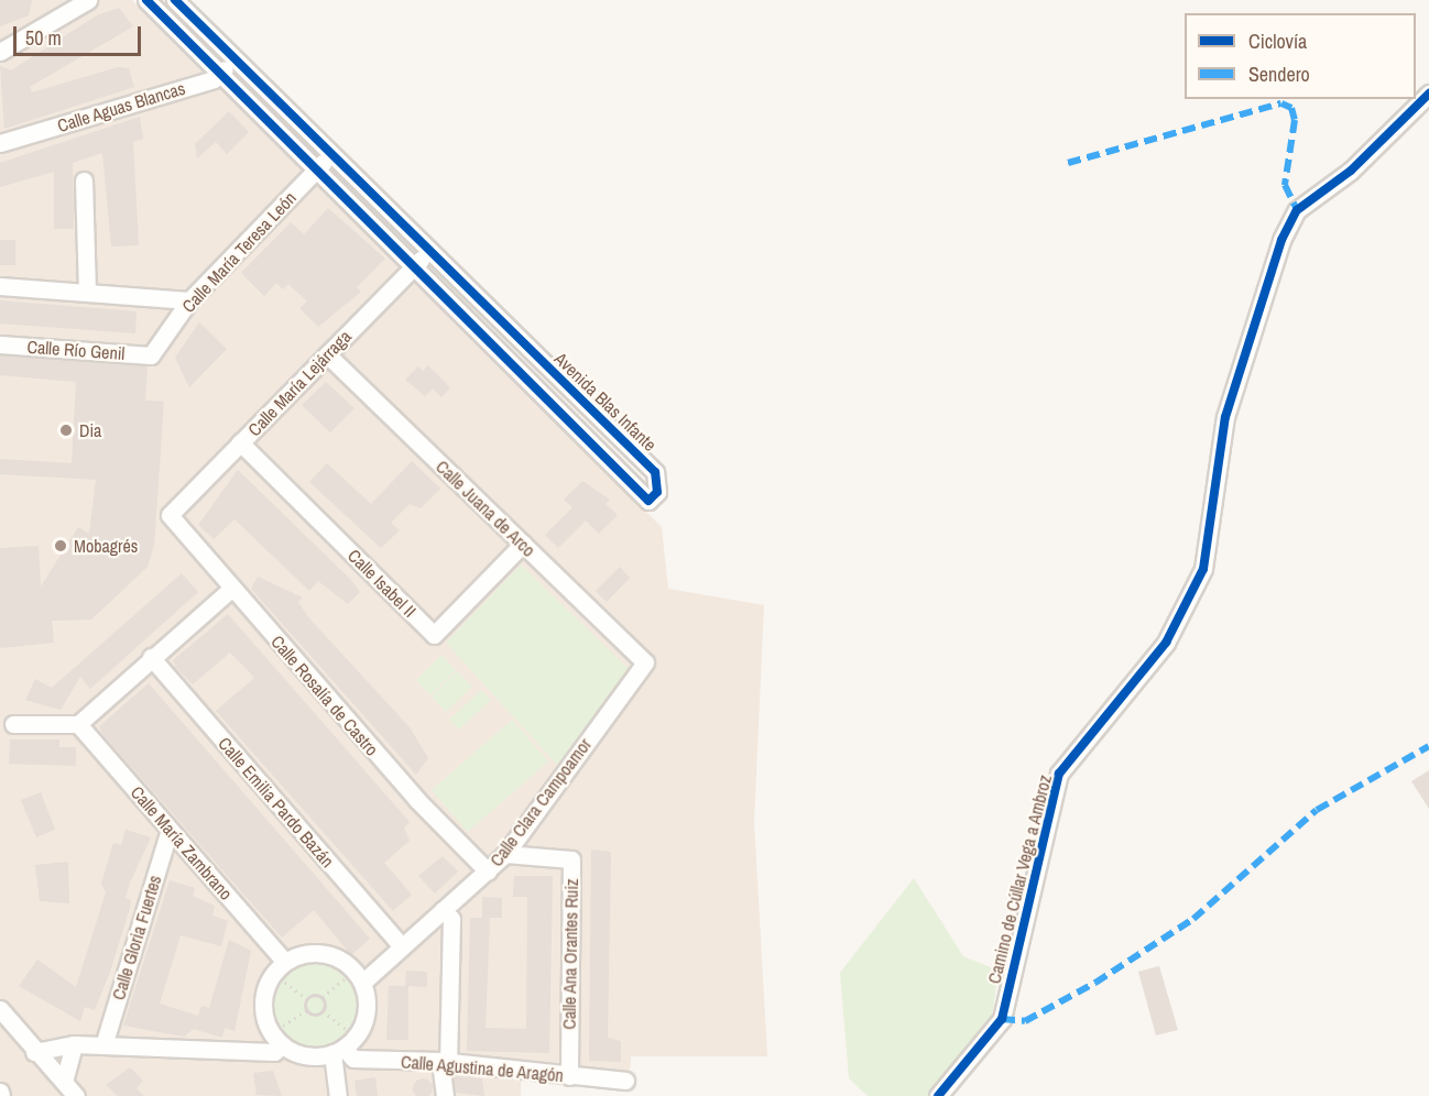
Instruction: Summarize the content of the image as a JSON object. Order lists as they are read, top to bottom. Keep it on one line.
{"streets":{"street":["Calle Aguas Blancas","Calle María Teresa León","Calle Río Genil","Calle María Lejárraga","Avenida Blas Infante","Calle Juana de Arco","Calle Isabel II","Calle Rosalía de Castro","Calle Emilia Pardo Bazán","Calle Clara Campoamor","Calle María Zambrano","Camino de Cúllar Vega a Ambroz","Calle Gloria Fuertes","Calle Ana Orantes Ruiz","Calle Agustina de Aragón"]},"crossings":[["Calle Aguas Blancas","Avenida Blas Infante"],["Calle María Teresa León","Calle Río Genil"],["Calle María Teresa León","Avenida Blas Infante"],["Calle María Lejárraga","Avenida Blas Infante"],["Calle María Lejárraga","Calle Juana de Arco"],["Calle María Lejárraga","Calle Isabel II"],["Calle María Lejárraga","Calle Rosalía de Castro"],["Calle Juana de Arco","Calle Isabel II"],["Calle Juana de Arco","Calle Clara Campoamor"],["Calle Rosalía de Castro","Calle Clara Campoamor"],["Calle Emilia Pardo Bazán","Calle Clara Campoamor"],["Calle Clara Campoamor","Calle Ana Orantes Ruiz"],["Calle María Zambrano","Calle Gloria Fuertes"],["Calle Ana Orantes Ruiz","Calle Agustina de Aragón"]],"places":["Dia","Mobagrés"],"legend":["Ciclovía","Sendero"],"scale_bar":"50 m"}
